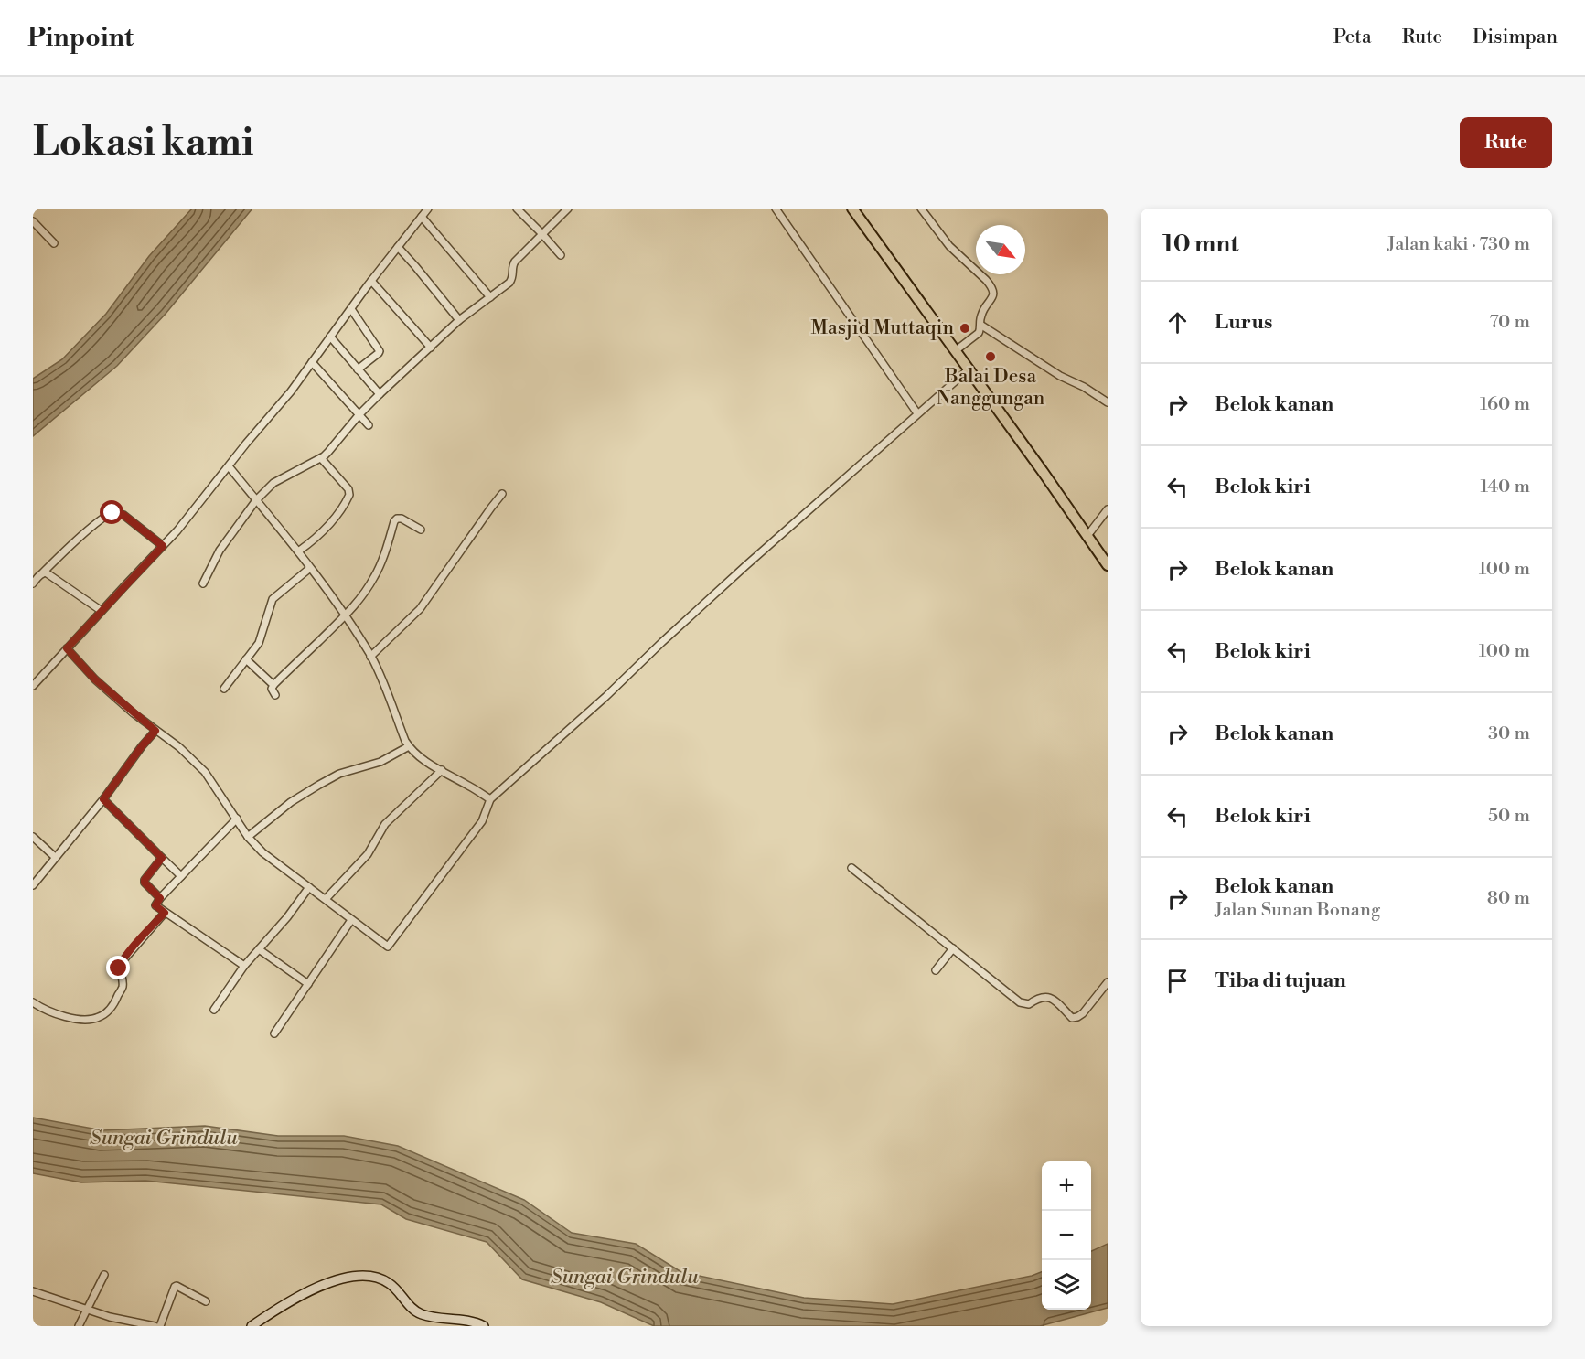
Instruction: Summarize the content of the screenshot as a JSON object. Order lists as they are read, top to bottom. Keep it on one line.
{"water":["Sungai Grindulu"],"places":["Masjid Muttaqin","Balai Desa Nanggungan"],"north":"bottom right","page":{"header":"Pinpoint","nav":["Peta","Rute","Disimpan"],"buttons":"Rute","title":"Lokasi kami","heading":["10 mnt","Jalan kaki · 730 m"],"list":[["Lurus","70 m"],["Belok kanan","160 m"],["Belok kiri","140 m"],["Belok kanan","100 m"],["Belok kiri","100 m"],["Belok kanan","30 m"],["Belok kiri","50 m"],["Belok kanan","Jalan Sunan Bonang","80 m"],"Tiba di tujuan"],"map_buttons":["+","−"]}}
